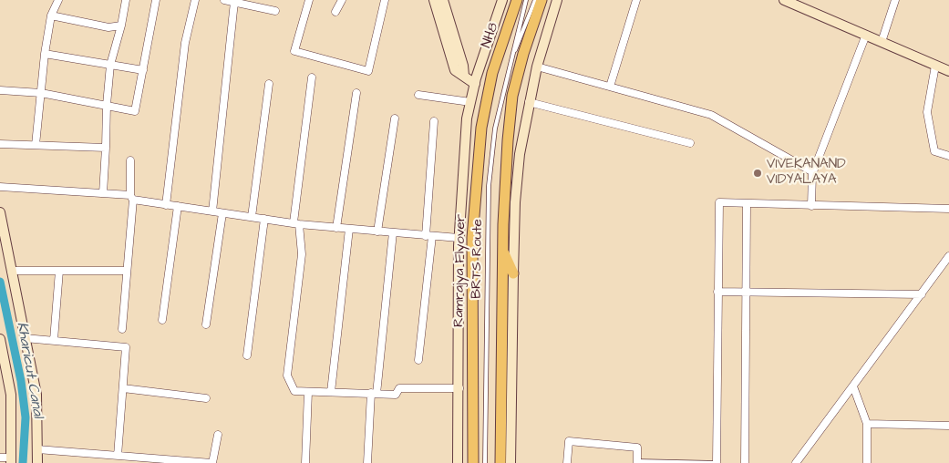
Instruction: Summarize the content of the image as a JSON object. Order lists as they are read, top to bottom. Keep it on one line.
{"streets":{"main road":["NH8","Ramrajya Flyover"],"lane":["BRTS Route"]},"crossings":[["NH8","Ramrajya Flyover"]],"water":["Kharicut Canal"],"places":["VIVEKANAND VIDYALAYA"]}
